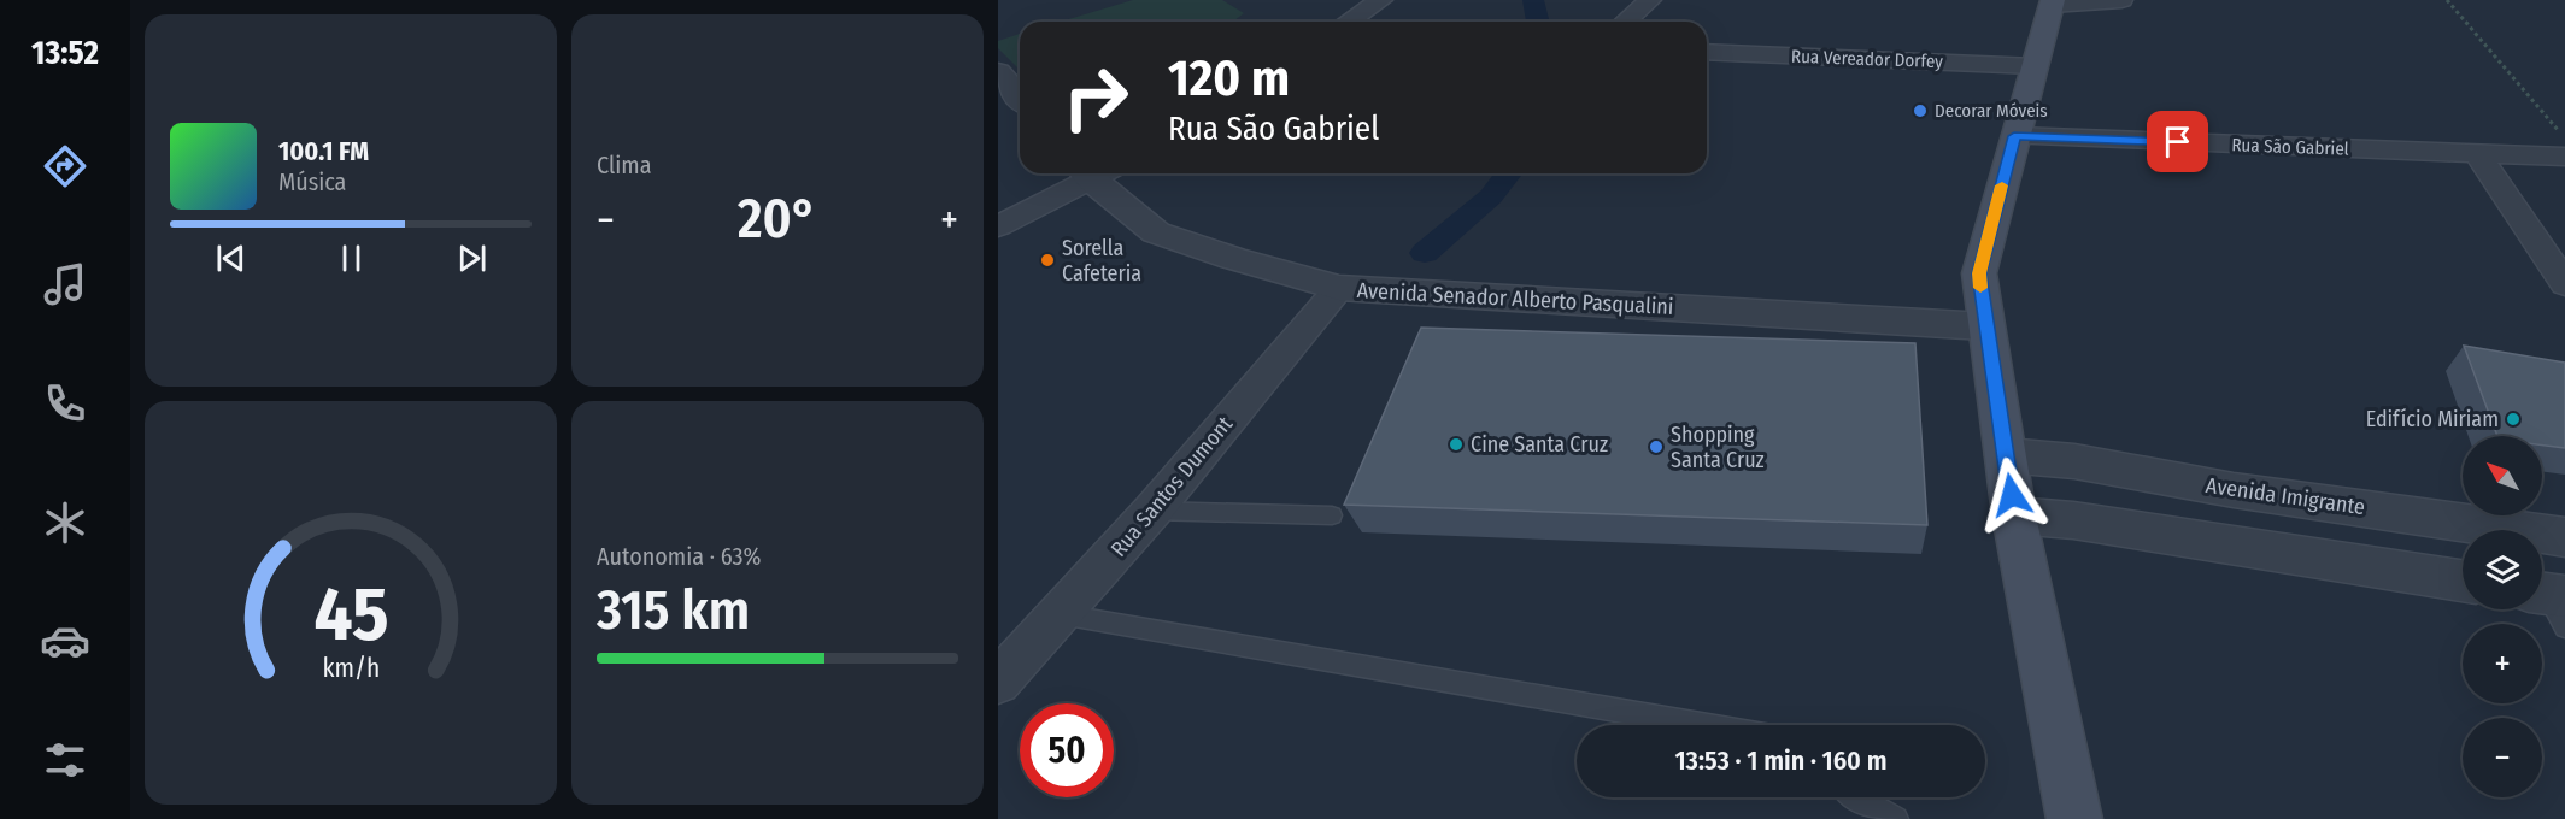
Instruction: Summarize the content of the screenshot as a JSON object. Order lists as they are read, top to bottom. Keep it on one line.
{"streets":{"street":["Rua Vereador Dorfey","Rua São Gabriel","Avenida Senador Alberto Pasqualini","Rua Santos Dumont","Avenida Imigrante"]},"crossings":[["Avenida Senador Alberto Pasqualini","Rua Santos Dumont"]],"places":["Decorar Móveis","Sorella Cafeteria","Edifício Miriam","Cine Santa Cruz","Shopping Santa Cruz"],"north":"top left","page":{"tabs":"13:52","tile":["Clima",["Autonomia · 63%","315 km"]],"turn":["120 m","Rua São Gabriel"],"song":["100.1 FM","Música"],"heat":["−","20°","+"],"map_buttons":["+","−"],"limit":"50","trip":"13:53 · 1 min · 160 m","gauge":["45","km/h"]}}
